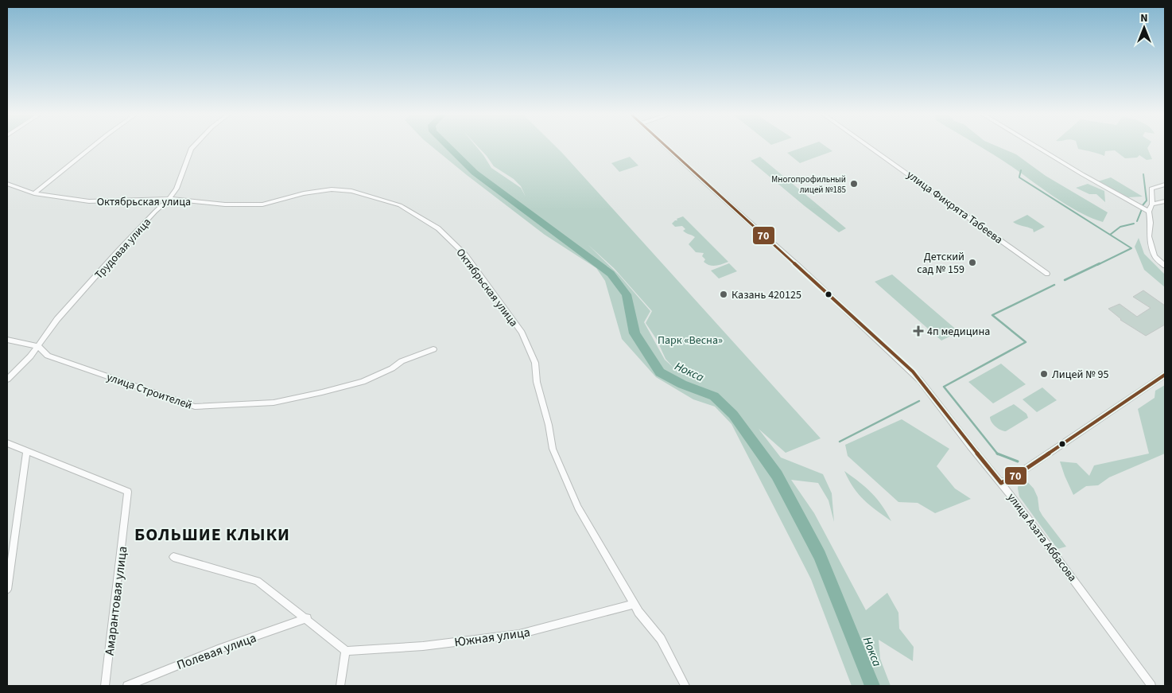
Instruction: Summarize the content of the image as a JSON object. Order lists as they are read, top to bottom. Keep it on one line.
{"streets":{"street":["Октябрьская улица","улица Фикрята Табеева","Трудовая улица","улица Строителей","улица Азата Аббасова","Амарантовая улица","Южная улица","Полевая улица"]},"crossings":[["Октябрьская улица","Трудовая улица"],["Октябрьская улица","Южная улица"],["Трудовая улица","улица Строителей"]],"districts":["БОЛЬШИЕ КЛЫКИ"],"water":["Нокса"],"parks":["Парк «Весна»"],"places":{"other":["Многопрофильный лицей №185","Детский сад № 159","Казань 420125","Лицей № 95"],"health":["4п медицина"]},"lines":["transit line 70"],"north":"top"}
